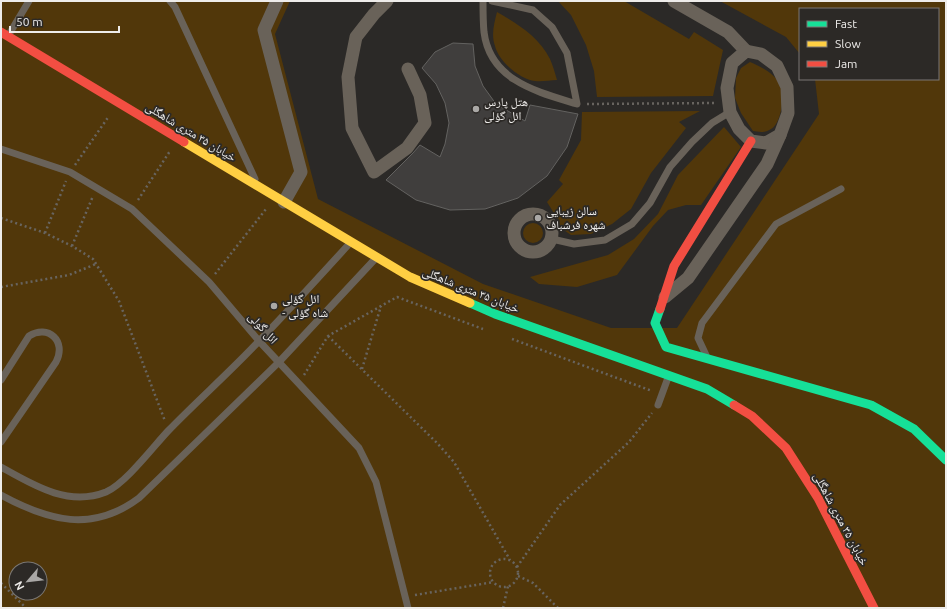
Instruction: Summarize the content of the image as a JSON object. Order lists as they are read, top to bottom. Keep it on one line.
{"streets":{"street":["خیابان ۳۵ متری شاهگلی"],"lane":["ائل گولی"]},"places":["هتل پارس ائل گؤلی","سالن زیبایی شهره فرشباف","ائل گؤلی - شاه گؤلی"],"legend":["Fast","Slow","Jam"],"scale_bar":"50 m","north":"bottom left"}
